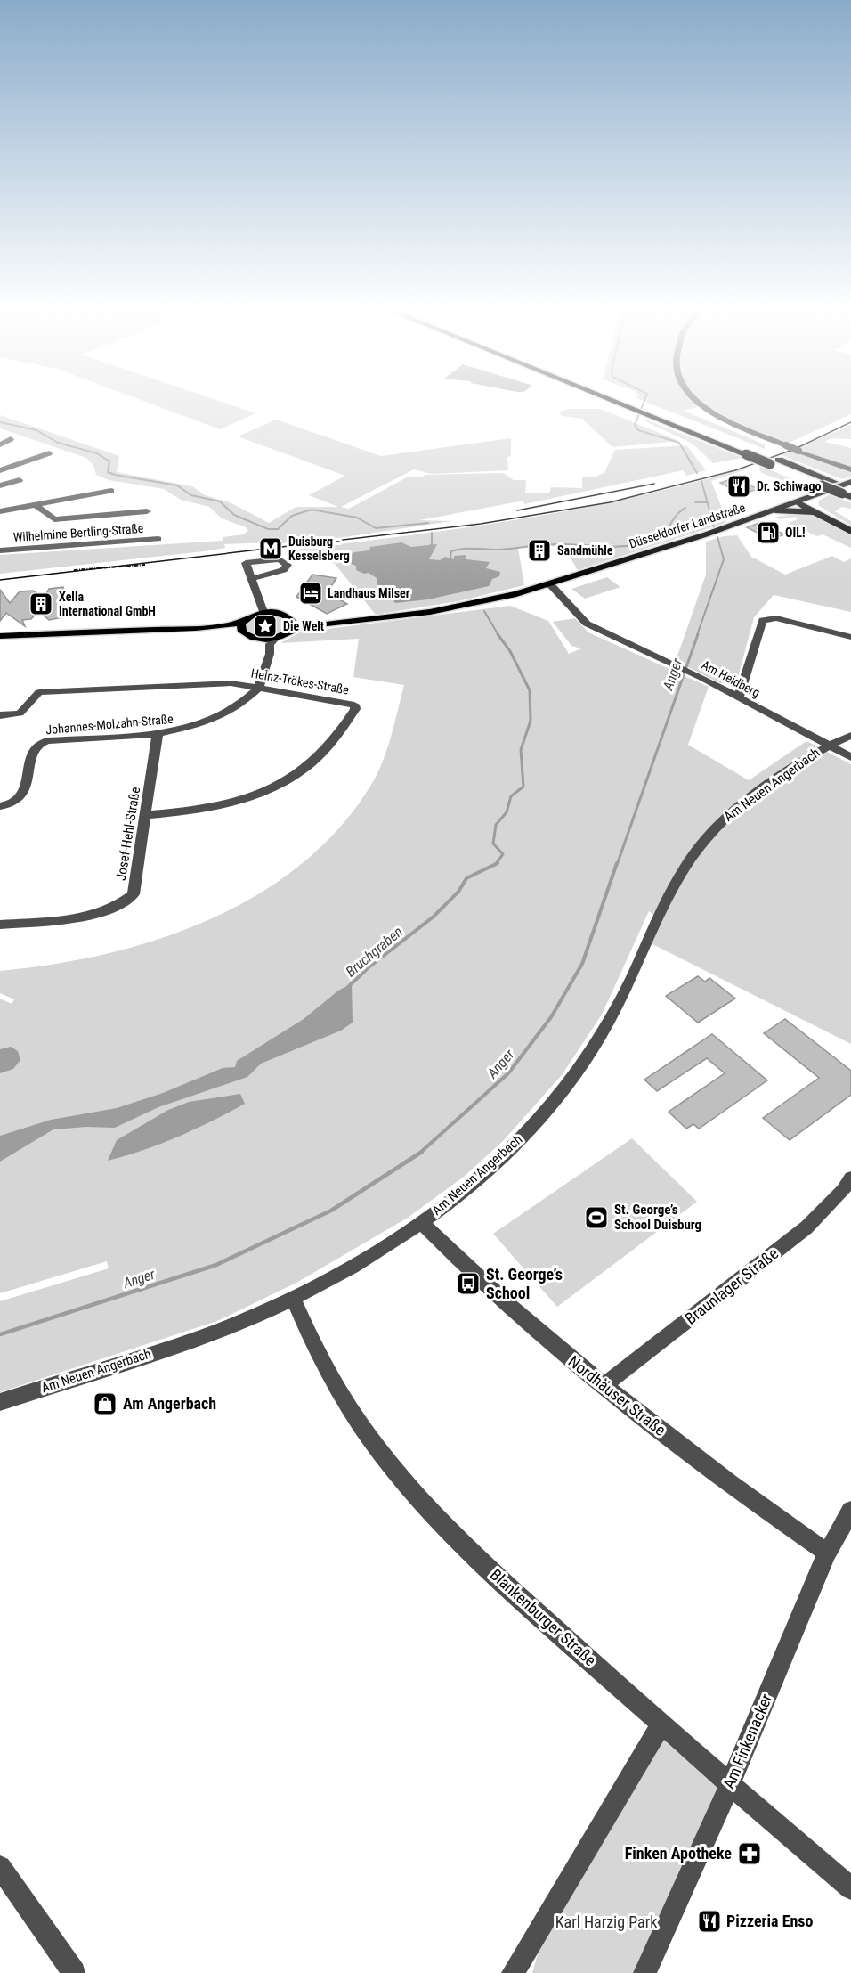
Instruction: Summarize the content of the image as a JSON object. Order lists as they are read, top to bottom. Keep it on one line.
{"streets":{"main road":["Düsseldorfer Landstraße"],"street":["Wilhelmine-Bertling-Straße","Am Heidberg","Heinz-Trökes-Straße","Johannes-Molzahn-Straße","Am Neuen Angerbach","Josef-Hehl-Straße","Braunlager Straße","Nordhäuser Straße","Blankenburger Straße","Am Finkenacker"]},"crossings":[["Düsseldorfer Landstraße","Am Heidberg"],["Am Heidberg","Am Neuen Angerbach"],["Heinz-Trökes-Straße","Johannes-Molzahn-Straße"],["Heinz-Trökes-Straße","Josef-Hehl-Straße"],["Johannes-Molzahn-Straße","Josef-Hehl-Straße"],["Am Neuen Angerbach","Nordhäuser Straße"],["Am Neuen Angerbach","Blankenburger Straße"],["Braunlager Straße","Nordhäuser Straße"],["Nordhäuser Straße","Am Finkenacker"],["Blankenburger Straße","Am Finkenacker"]],"water":["Anger","Bruchgraben"],"parks":["Karl Harzig Park"],"places":{"restaurant":["Dr. Schiwago","Pizzeria Enso"],"fuel station":["OIL!"],"metro station":["Duisburg - Kesselsberg"],"building":["Sandmühle","Xella International GmbH"],"hotel":["Landhaus Milser"],"place":["Die Welt"],"sports":["St. George’s School Duisburg"],"bus stop":["St. George’s School"],"shop":["Am Angerbach"],"pharmacy":["Finken Apotheke"]}}
